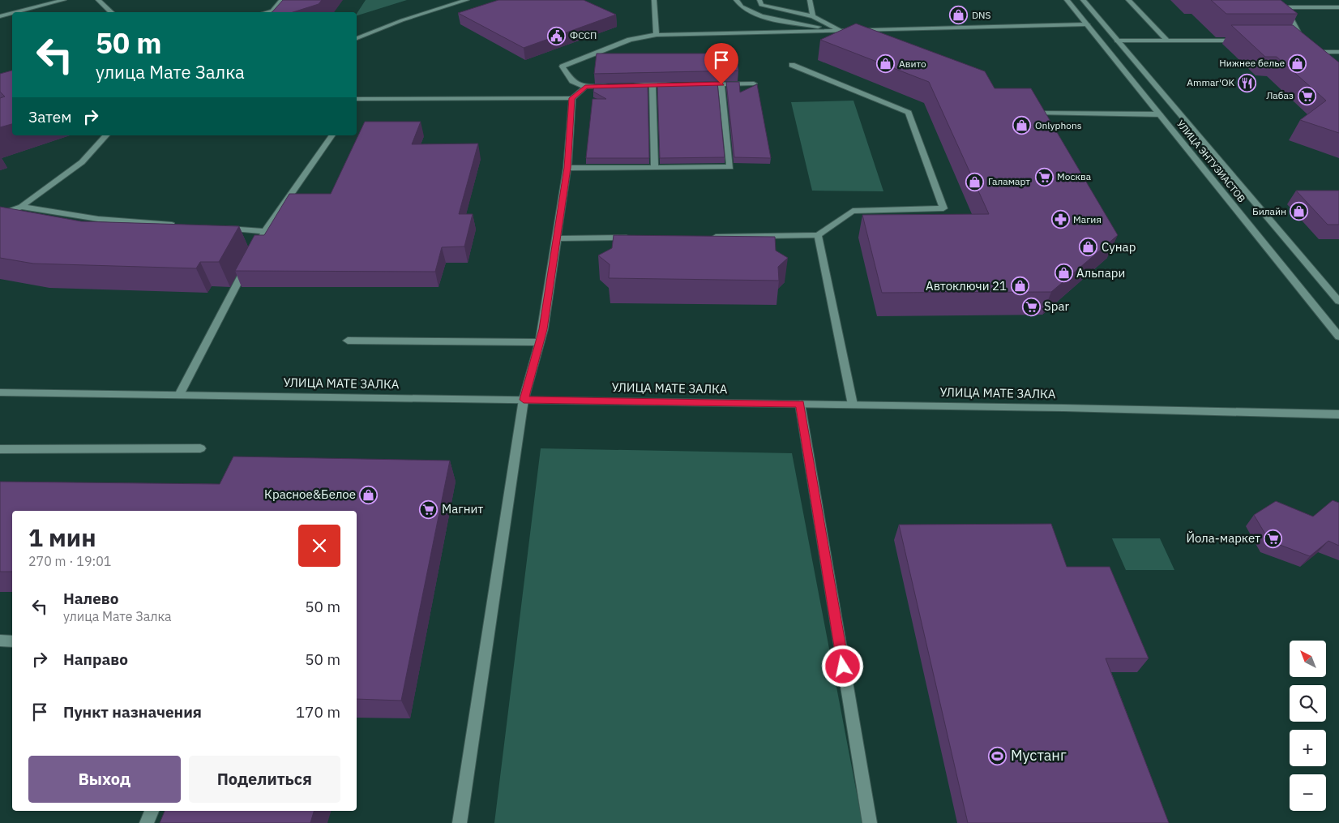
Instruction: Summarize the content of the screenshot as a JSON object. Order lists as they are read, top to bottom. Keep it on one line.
{"streets":{"main road":["УЛИЦА ЭНТУЗИАСТОВ","УЛИЦА МАТЕ ЗАЛКА"]},"places":{"shop":["DNS","Нижнее белье","Авито","Onlyphons","Галамарт","Билайн","Сунар","Альпари","Автоключи 21","Красное&Белое"],"public building":["ФССП"],"restaurant":["Ammar'OK"],"supermarket":["Лабаз","Москва","Spar","Магнит","Йола-маркет"],"pharmacy":["Магия"],"sports":["Мустанг"]},"north":"top left","page":{"turn":["50 m","улица Мате Залка"],"then":"Затем","heading":["1 мин","270 m · 19:01"],"list":[{"name":"Налево","note":"улица Мате Залка","value":"50 m"},{"name":"Направо","value":"50 m"},{"name":"Пункт назначения","value":"170 m"}],"map_buttons":["+","−"],"buttons":["Выход","Поделиться"]}}
